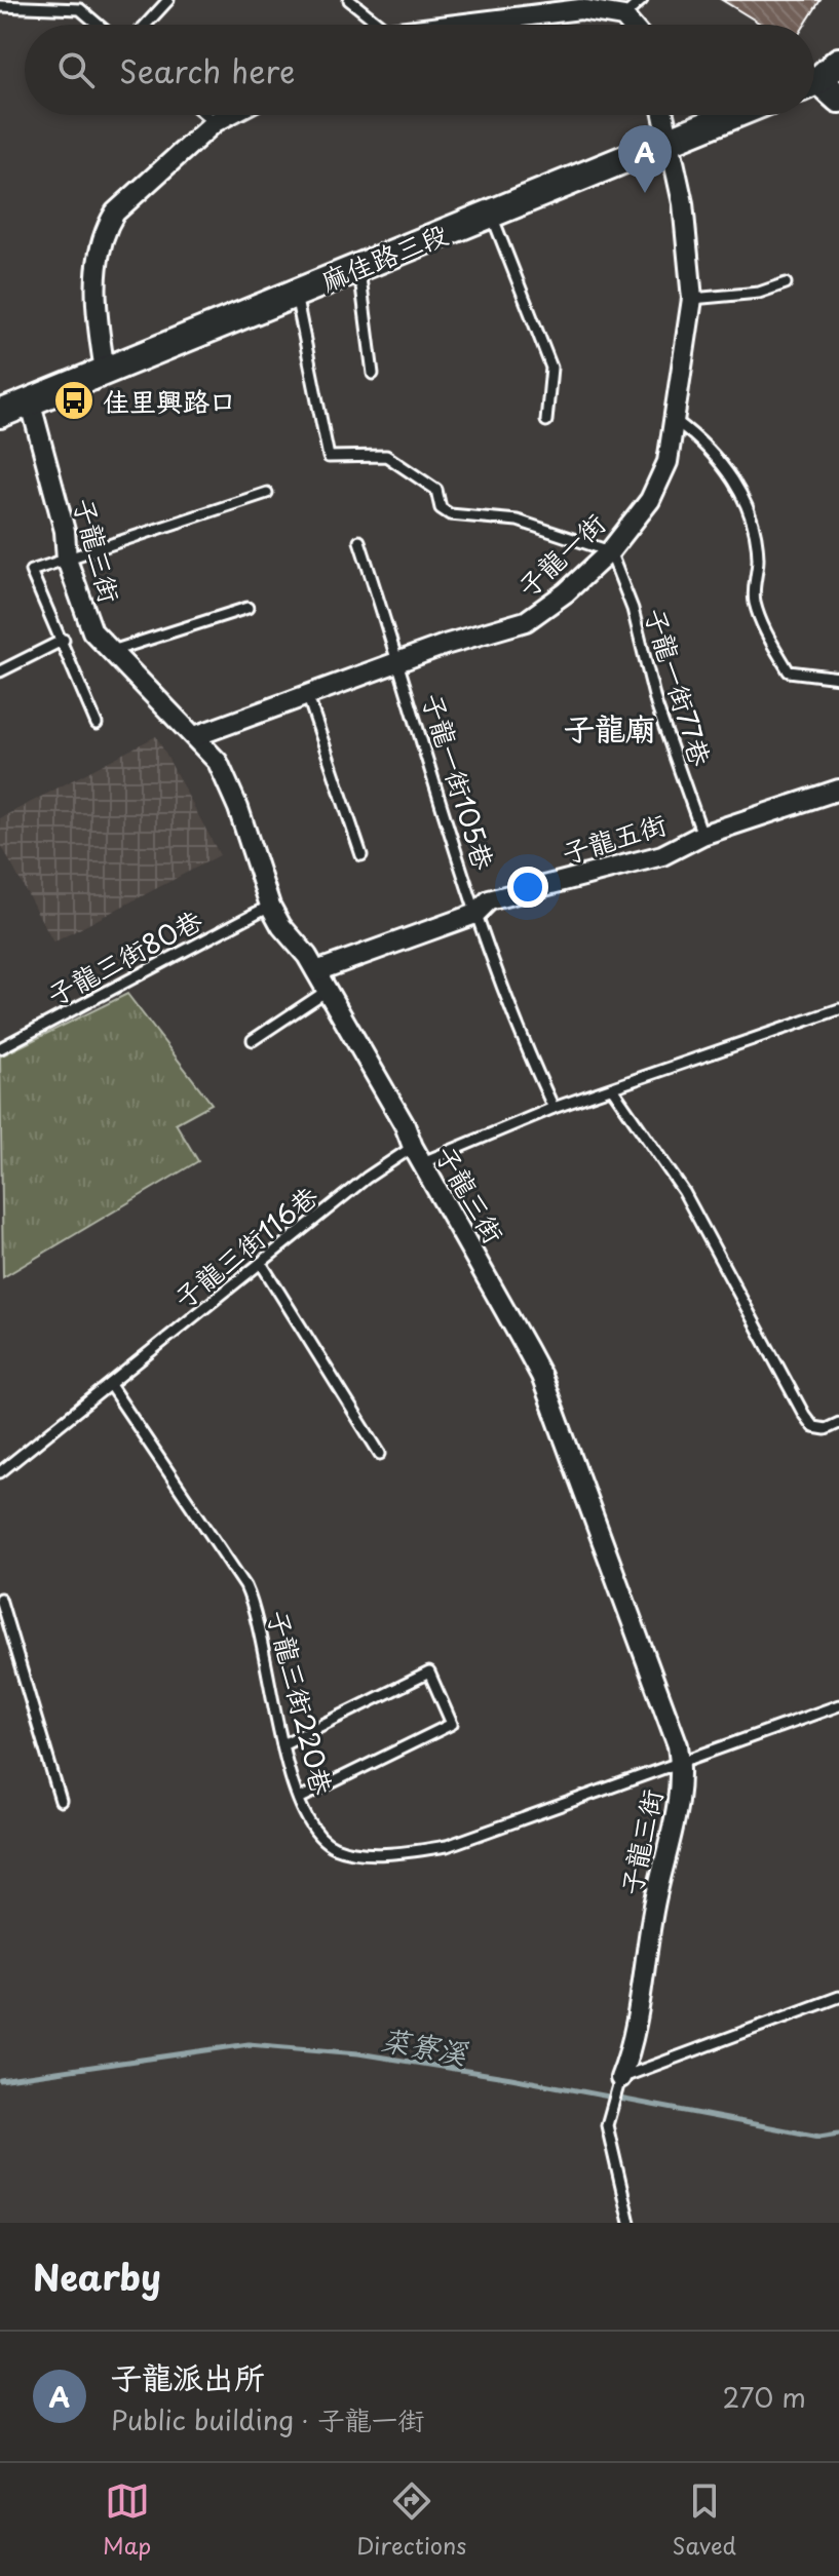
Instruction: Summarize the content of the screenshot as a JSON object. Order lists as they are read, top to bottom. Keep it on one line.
{"streets":{"main road":["麻佳路三段"],"street":["子龍三街","子龍一街","子龍五街"],"lane":["子龍一街77巷","子龍一街105巷","子龍三街80巷","子龍三街116巷","子龍三街220巷"]},"crossings":[["麻佳路三段","子龍三街"],["麻佳路三段","子龍一街"],["子龍三街","子龍一街"],["子龍三街","子龍五街"],["子龍三街","子龍三街80巷"],["子龍三街","子龍三街116巷"],["子龍三街","子龍三街220巷"],["子龍一街","子龍一街77巷"],["子龍一街","子龍一街105巷"],["子龍一街77巷","子龍五街"],["子龍一街105巷","子龍五街"],["子龍一街105巷","子龍三街116巷"],["子龍三街116巷","子龍三街220巷"]],"districts":["子龍廟"],"water":["菜寮溪"],"places":{"bus stop":["佳里興路口"]},"page":{"search":"Search here","pins":"A","heading":"Nearby","list":[{"mark":"A","name":"子龍派出所","note":"Public building · 子龍一街","value":"270 m"}],"nav":["Map","Directions","Saved"]}}
